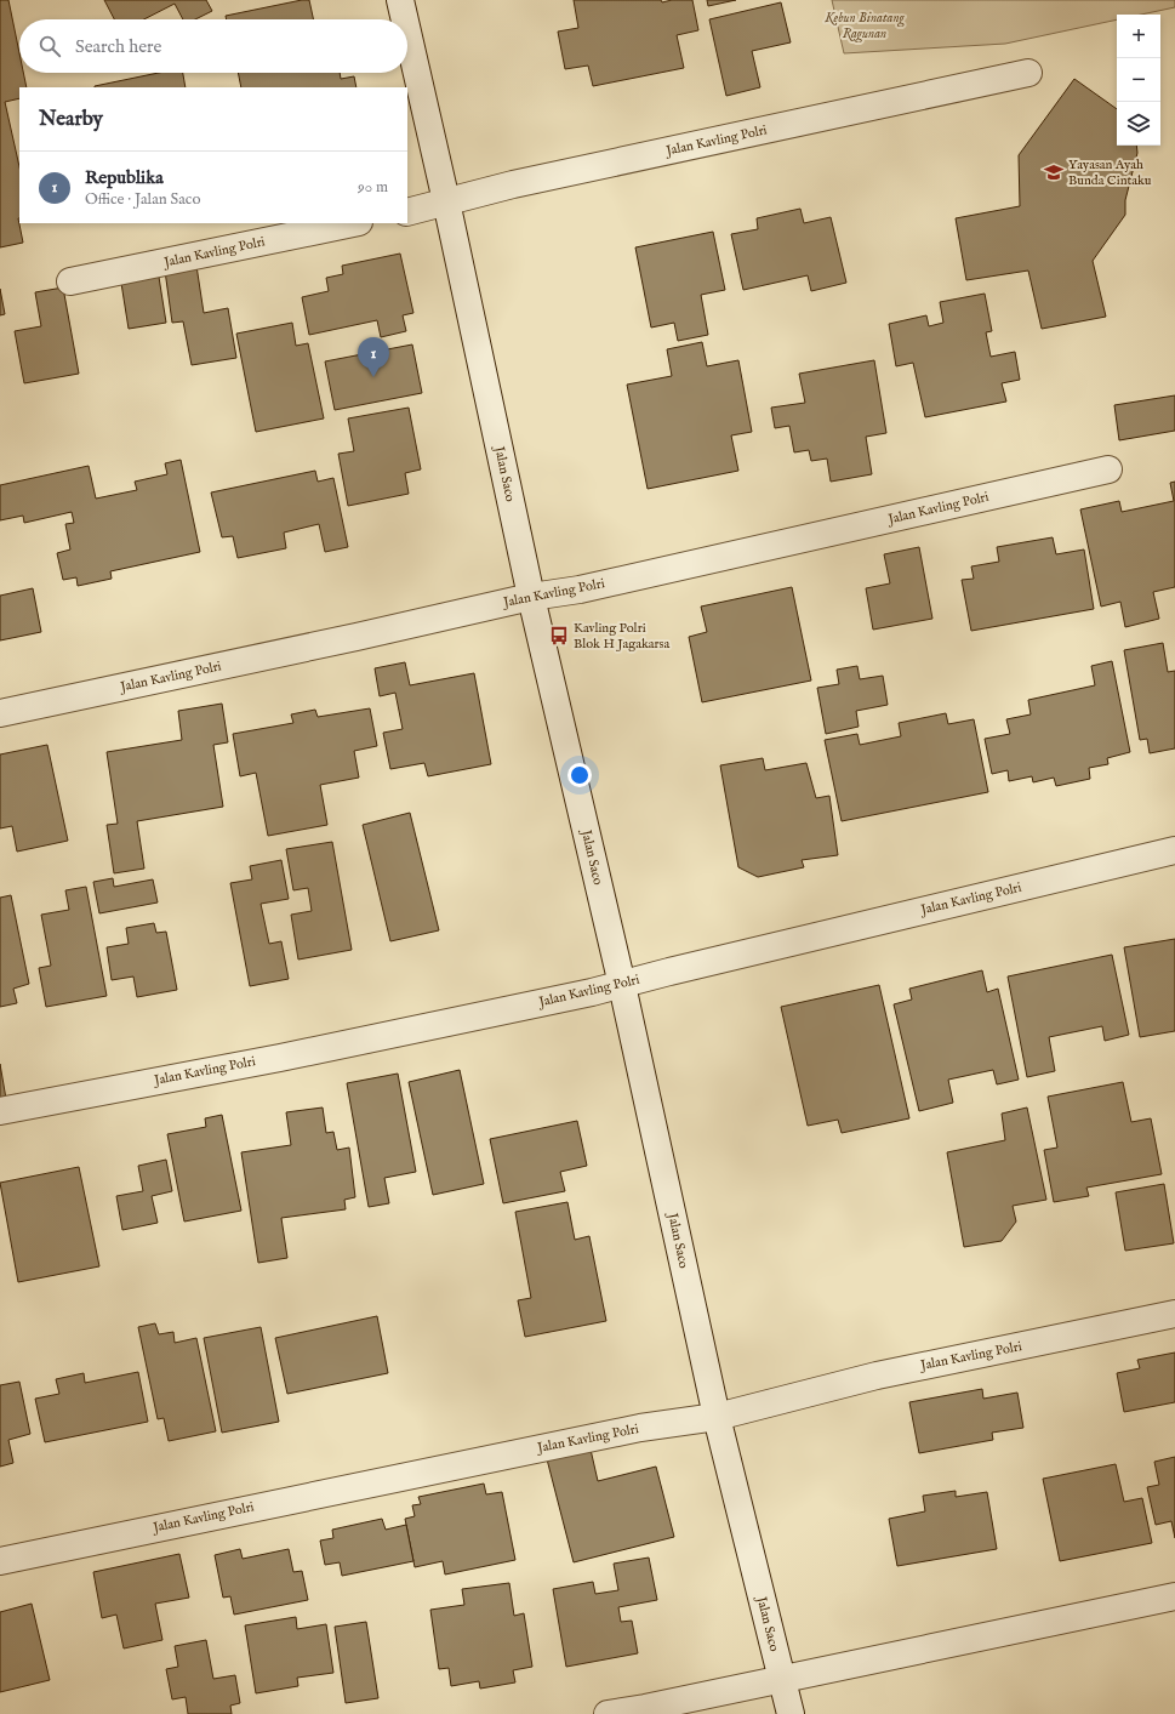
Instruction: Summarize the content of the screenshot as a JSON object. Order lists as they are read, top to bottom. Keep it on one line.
{"streets":{"street":["Jalan Kavling Polri","Jalan Saco"]},"crossings":[["Jalan Kavling Polri","Jalan Saco"]],"parks":["Kebun Binatang Ragunan"],"places":{"school or university":["Yayasan Ayah Bunda Cintaku"],"bus stop":["Kavling Polri Blok H Jagakarsa"]},"page":{"map_buttons":["+","−"],"search":"Search here","heading":"Nearby","list":[{"mark":"1","name":"Republika","note":"Office · Jalan Saco","value":"90 m"}],"pins":"1"}}
